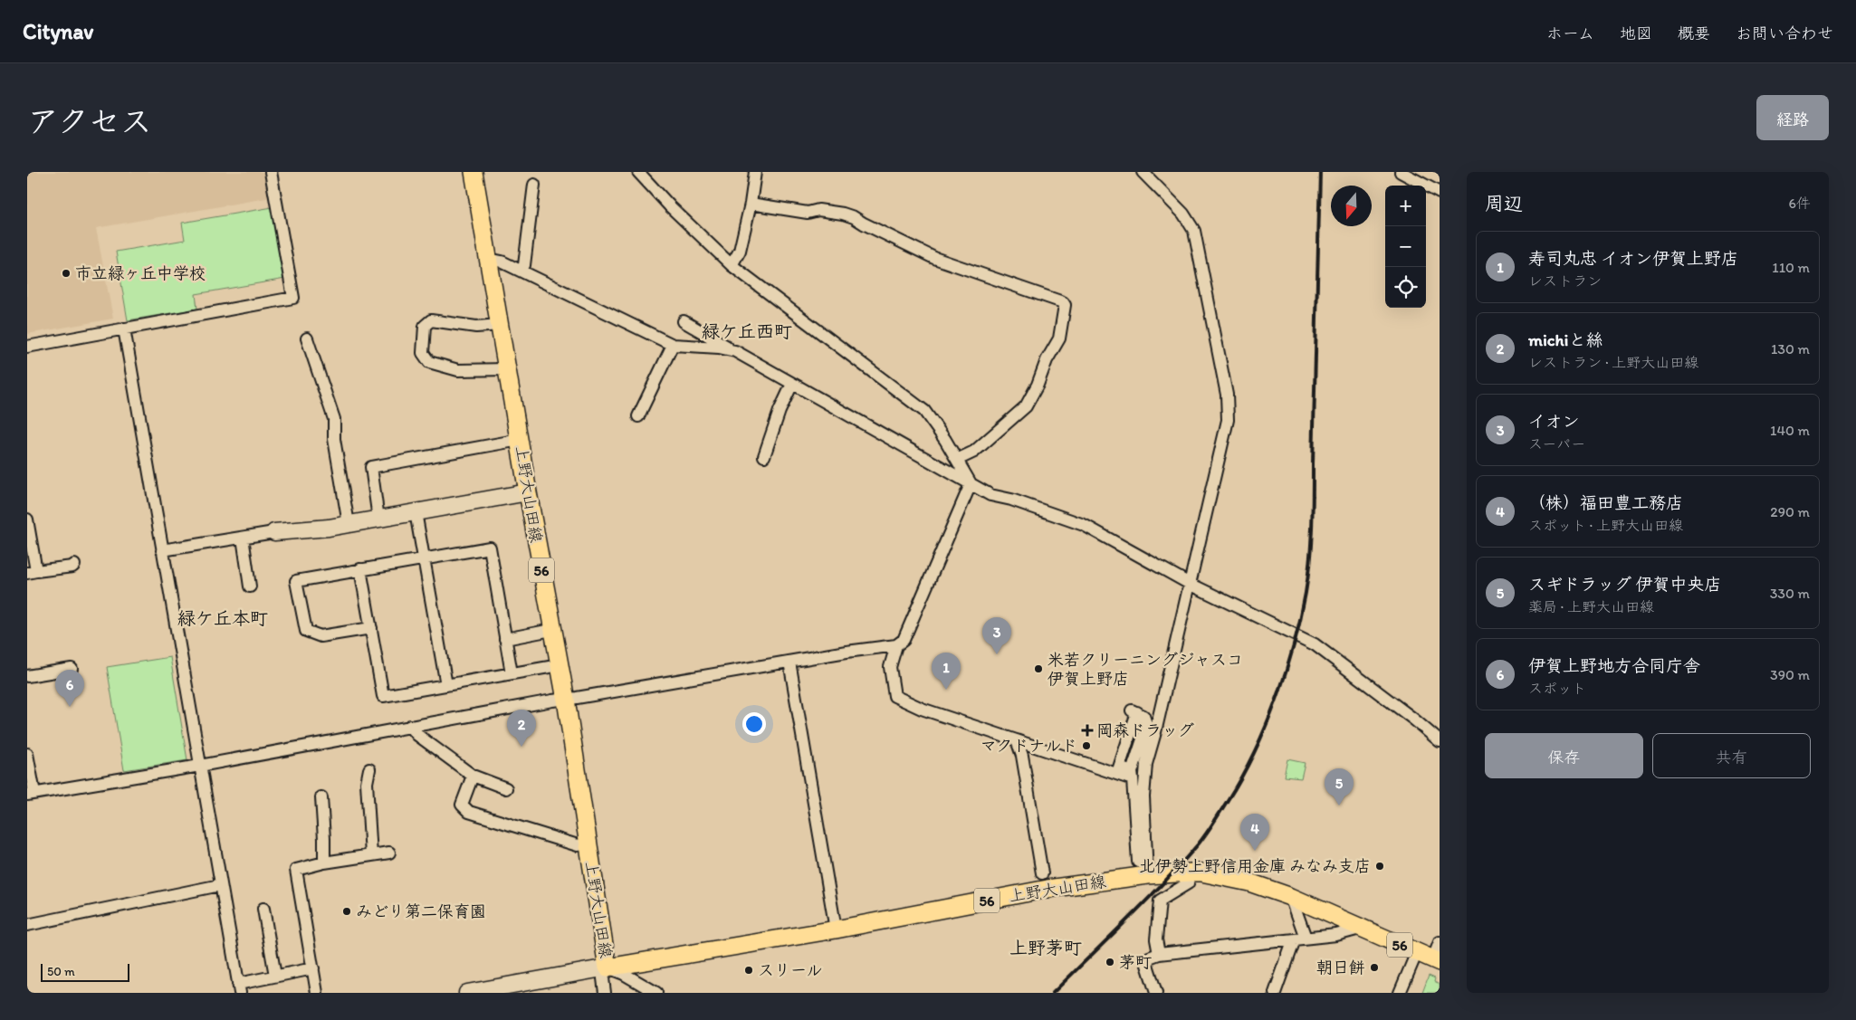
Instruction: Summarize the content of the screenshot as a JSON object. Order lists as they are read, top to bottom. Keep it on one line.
{"streets":{"main road":["上野大山田線","56"]},"crossings":[["上野大山田線","56"]],"districts":["緑ケ丘西町","緑ケ丘本町","上野茅町"],"places":{"other":["市立緑ヶ丘中学校","米若クリーニングジャスコ 伊賀上野店","マクドナルド","北伊勢上野信用金庫 みなみ支店","みどり第二保育園","茅町","朝日餅","スリール"],"health":["岡森ドラッグ"]},"scale_bar":"50 m","north":"bottom","page":{"header":"Citynav","nav":["ホーム","地図","概要","お問い合わせ"],"title":"アクセス","buttons":["経路",["保存","共有"]],"heading":["周辺","6件"],"map_buttons":["+","−"],"list":[{"mark":"1","name":"寿司丸忠 イオン伊賀上野店","note":"レストラン","value":"110 m"},{"mark":"2","name":"michiと絲","note":"レストラン · 上野大山田線","value":"130 m"},{"mark":"3","name":"イオン","note":"スーパー","value":"140 m"},{"mark":"4","name":"（株）福田豊工務店","note":"スポット · 上野大山田線","value":"290 m"},{"mark":"5","name":"スギドラッグ 伊賀中央店","note":"薬局 · 上野大山田線","value":"330 m"},{"mark":"6","name":"伊賀上野地方合同庁舎","note":"スポット","value":"390 m"}],"pins":["3","1","6","2","5","4"],"scale":"50 m"}}
